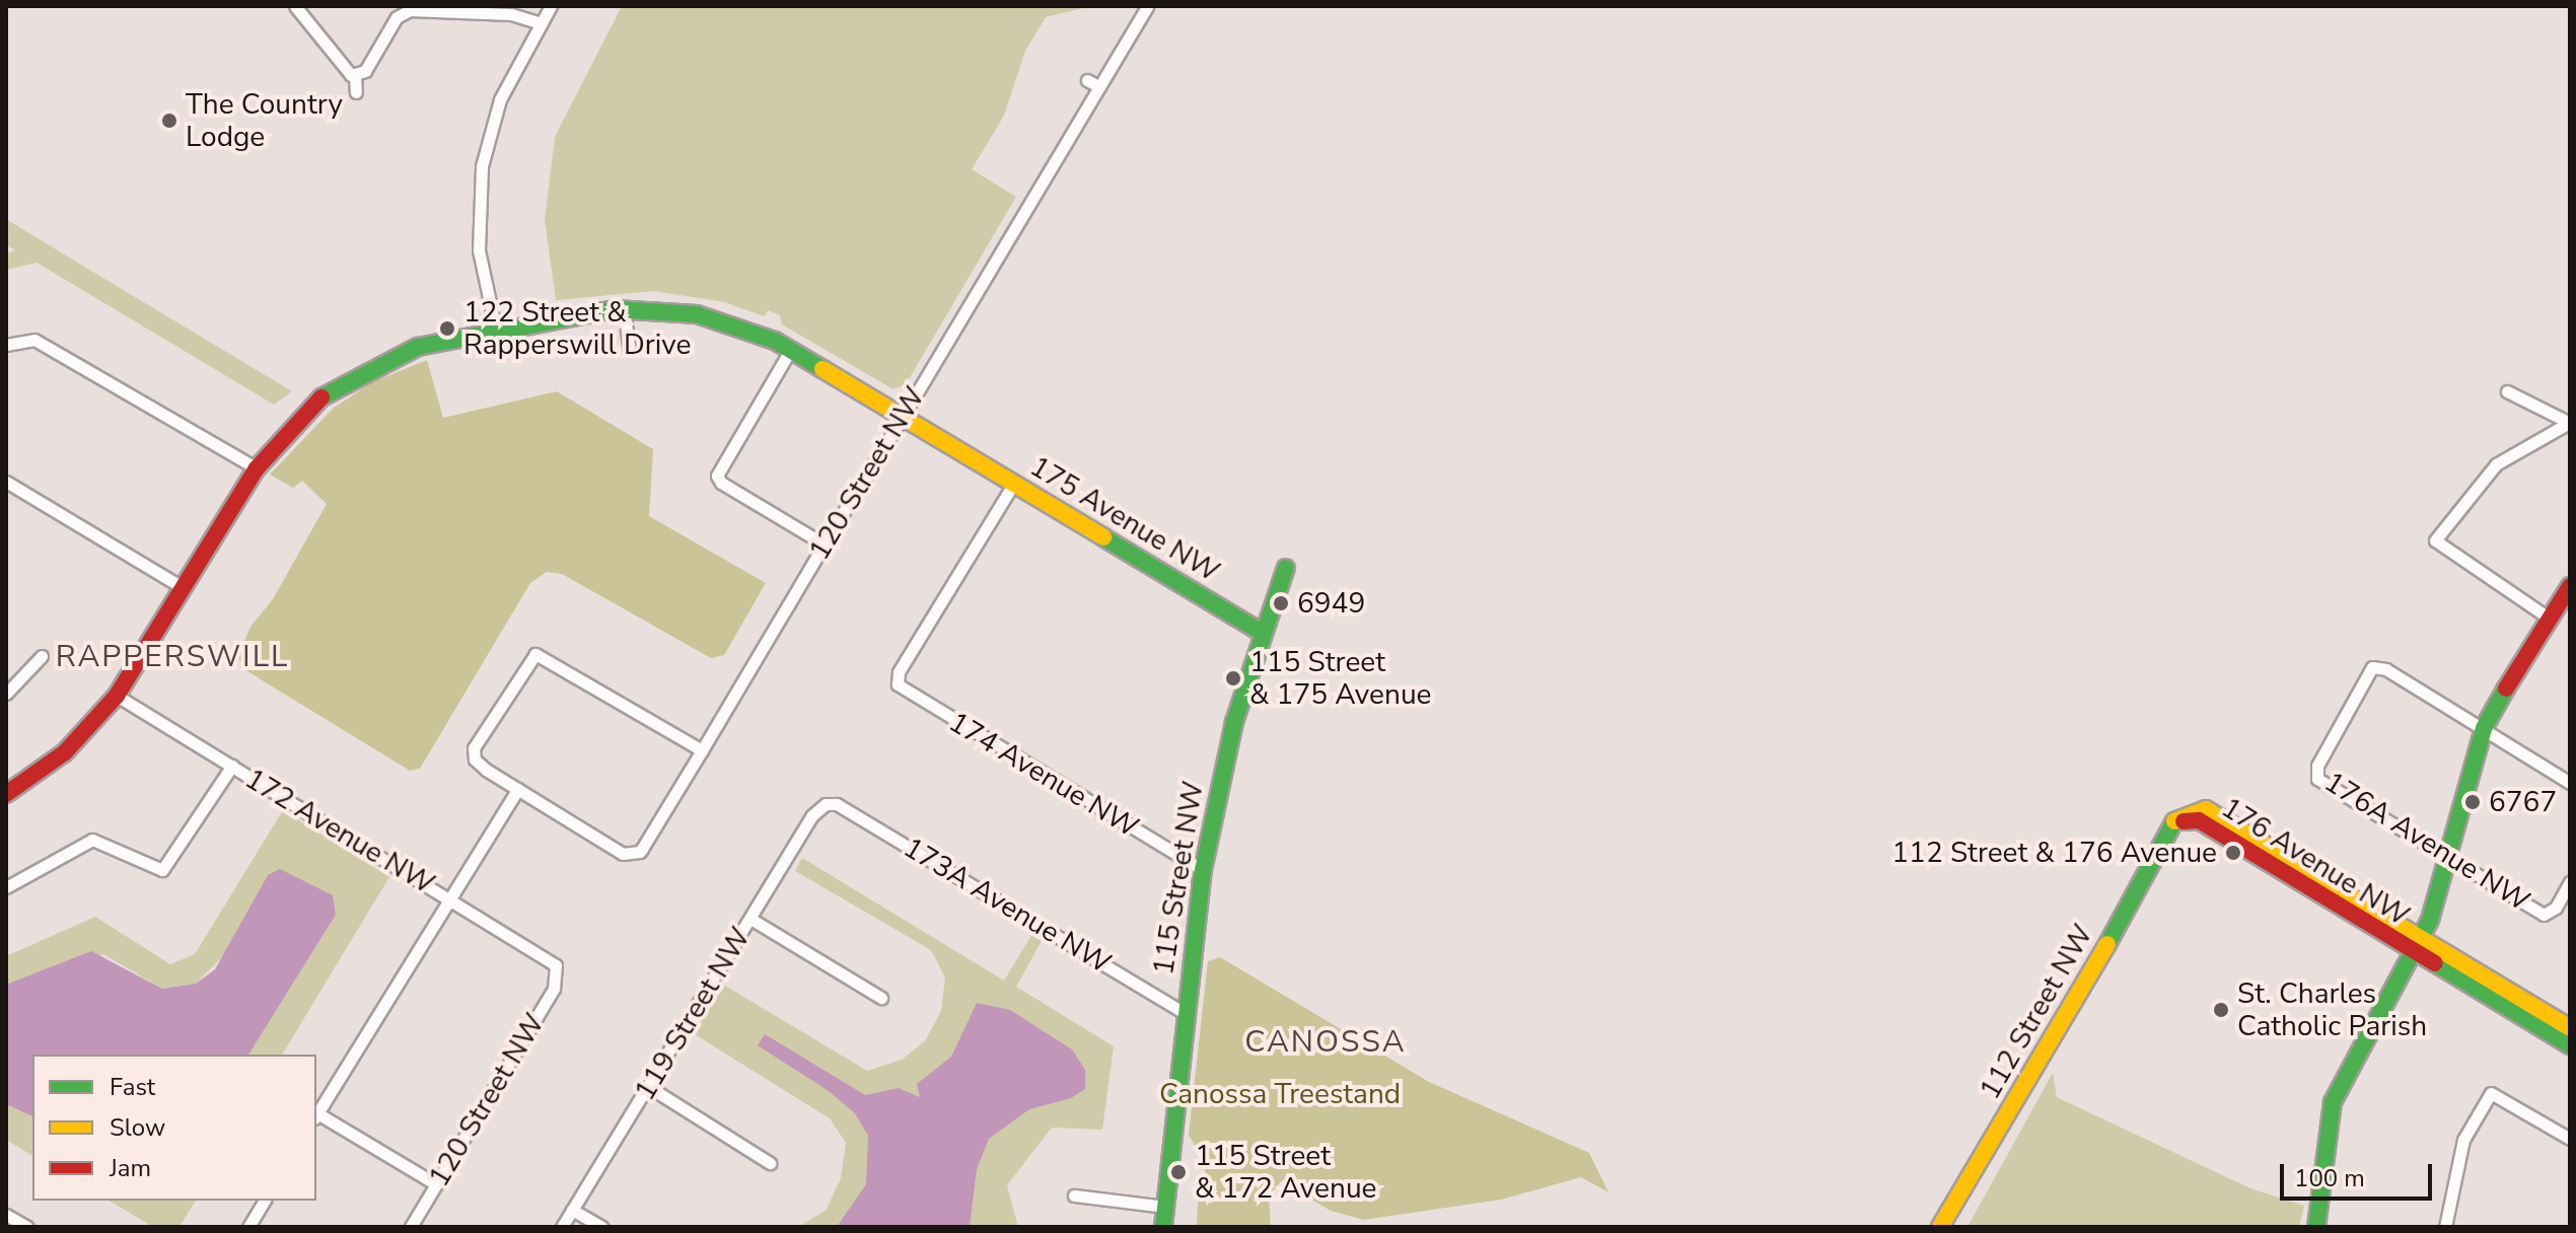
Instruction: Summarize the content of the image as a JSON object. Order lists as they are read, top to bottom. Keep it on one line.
{"streets":{"street":["120 Street NW","175 Avenue NW","174 Avenue NW","172 Avenue NW","176A Avenue NW","176 Avenue NW","115 Street NW","173A Avenue NW","112 Street NW","119 Street NW"]},"crossings":[["120 Street NW","175 Avenue NW"],["120 Street NW","172 Avenue NW"],["175 Avenue NW","174 Avenue NW"],["175 Avenue NW","172 Avenue NW"],["175 Avenue NW","115 Street NW"],["174 Avenue NW","115 Street NW"],["176 Avenue NW","112 Street NW"],["115 Street NW","173A Avenue NW"],["173A Avenue NW","119 Street NW"]],"districts":["RAPPERSWILL","CANOSSA"],"parks":["Canossa Treestand"],"places":["The Country Lodge","122 Street & Rapperswill Drive","6949","115 Street & 175 Avenue","6767","112 Street & 176 Avenue","St. Charles Catholic Parish","115 Street & 172 Avenue"],"legend":["Fast","Slow","Jam"],"scale_bar":"100 m"}
